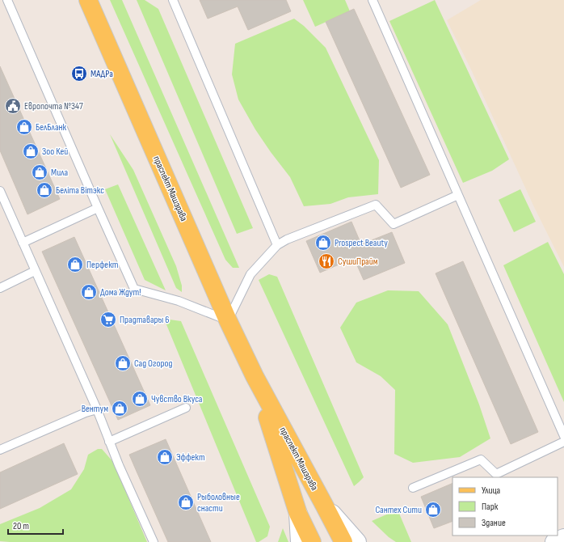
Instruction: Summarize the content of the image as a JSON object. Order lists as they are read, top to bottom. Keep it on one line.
{"streets":{"main road":["праспект Машэрава"]},"places":{"bus stop":["МАДРа"],"public building":["Европочта №347"],"shop":["БелБланк","Зоо Кей","Мила","Беліта Вітэкс","Prospect Beauty","Перфект","Дома Ждут!","Сад Огород","Чувство Вкуса","Вентум","Эффект","Рыболовные снасти","Сантех Сити"],"restaurant":["СушиПрайм"],"supermarket":["Прадтавары 6"]},"legend":["Улица","Парк","Здание"],"scale_bar":"20 m"}
